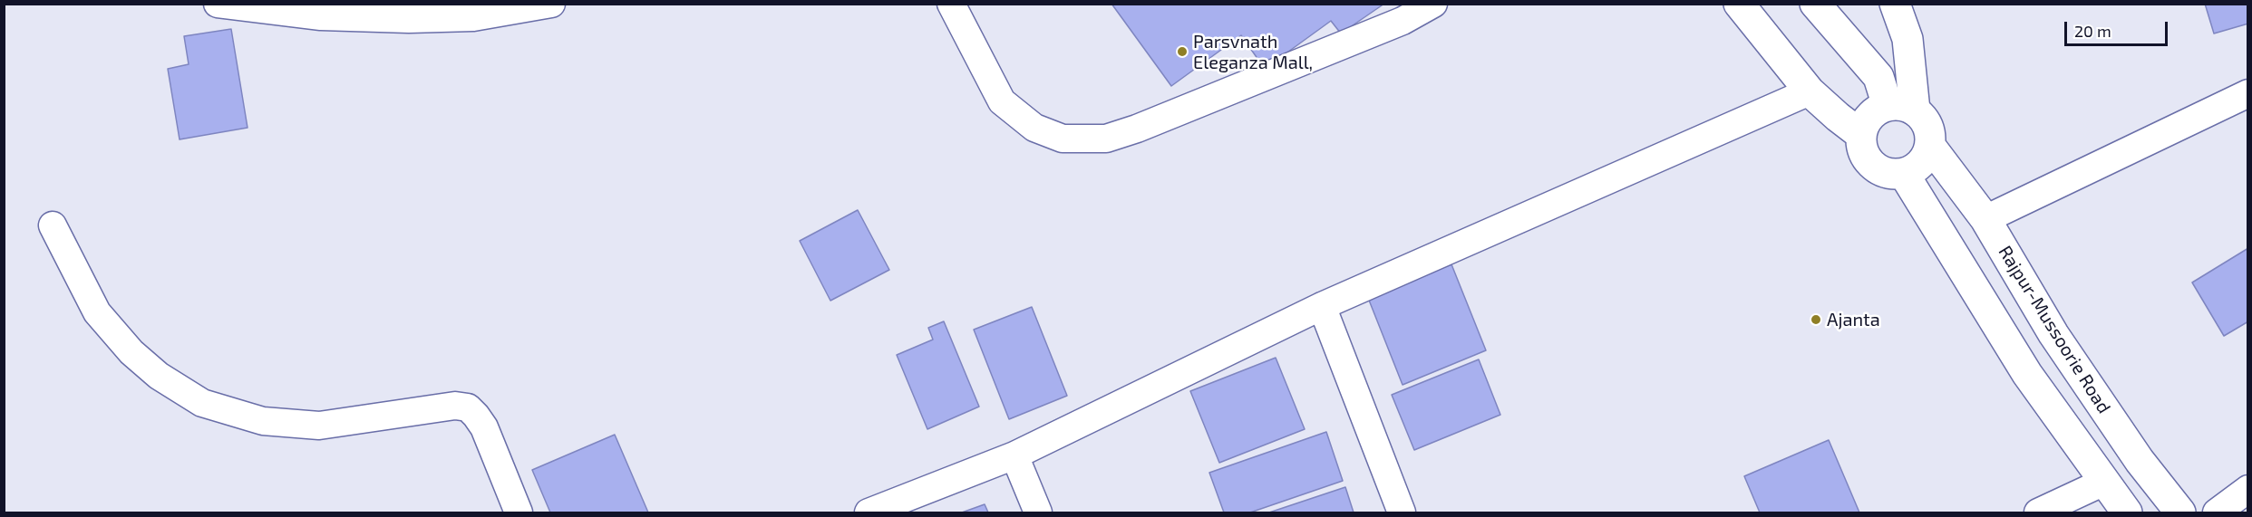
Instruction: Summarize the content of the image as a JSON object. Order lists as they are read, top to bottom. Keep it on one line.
{"streets":{"main road":["Rajpur-Mussoorie Road"]},"places":["Parsvnath Eleganza Mall,","Ajanta"],"scale_bar":"20 m"}
